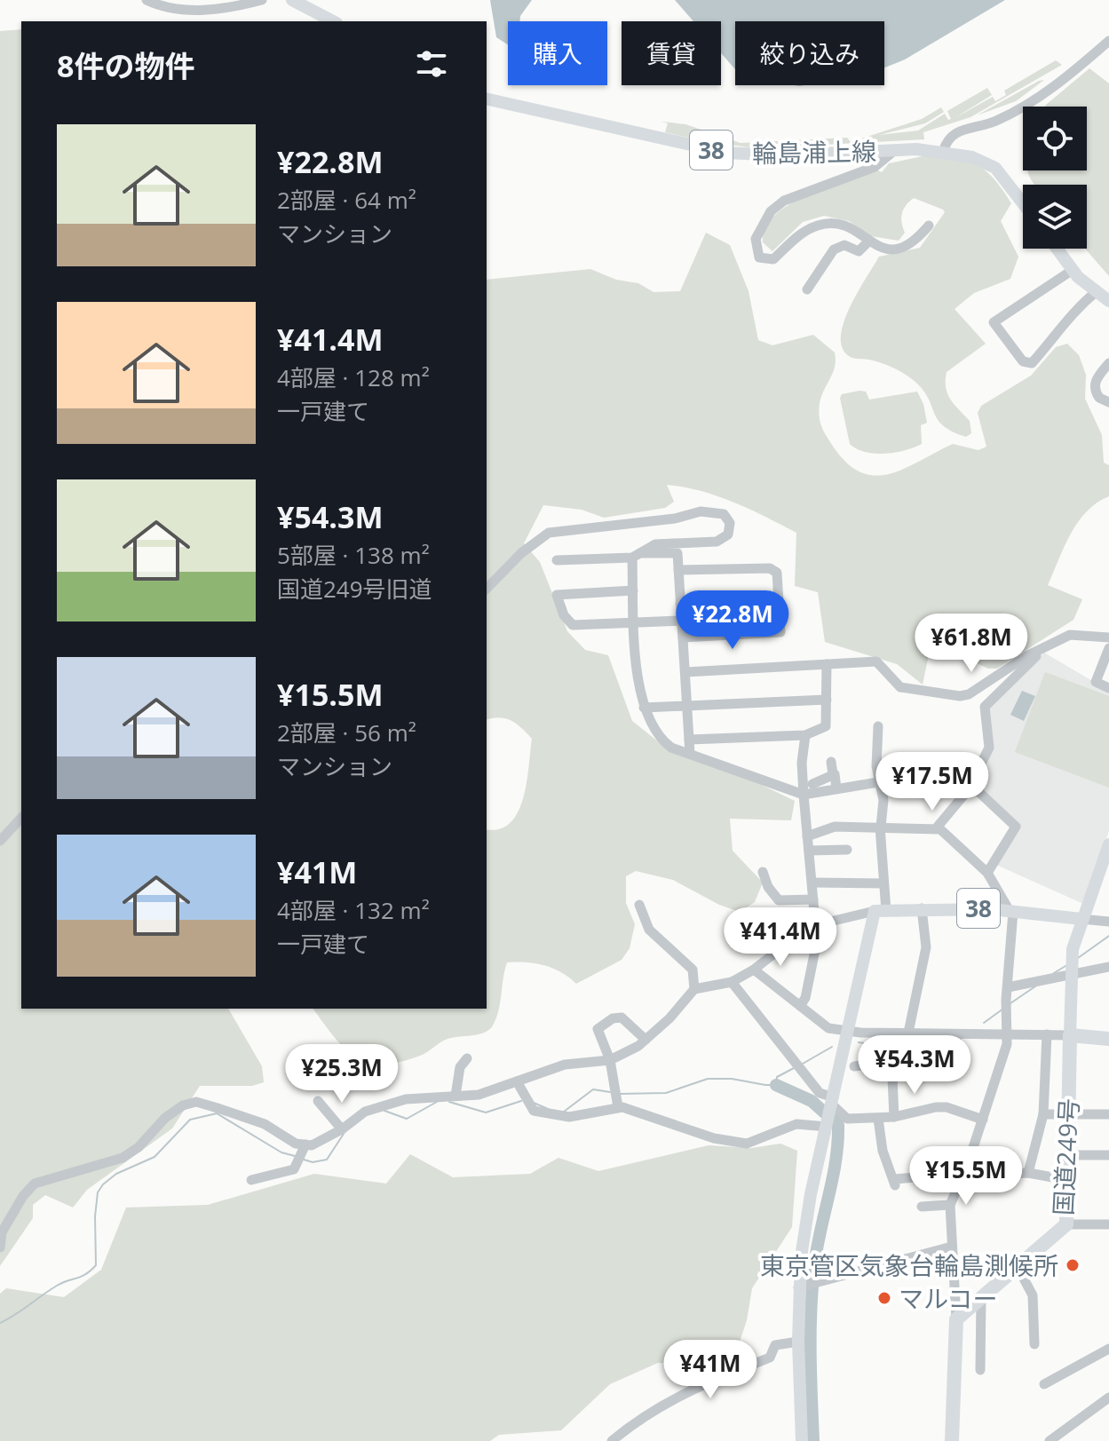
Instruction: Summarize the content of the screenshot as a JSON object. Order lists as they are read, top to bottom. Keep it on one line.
{"streets":{"highway":["国道249号"],"main road":["38","輪島浦上線"]},"places":["東京管区気象台輪島測候所","マルコー"],"page":{"chip":["購入","賃貸","絞り込み"],"heading":"8件の物件","list":[{"name":"¥22.8M","note":"2部屋 · 64 m² · マンション"},{"name":"¥41.4M","note":"4部屋 · 128 m² · 一戸建て"},{"name":"¥54.3M","note":"5部屋 · 138 m² · 国道249号旧道"},{"name":"¥15.5M","note":"2部屋 · 56 m² · マンション"},{"name":"¥41M","note":"4部屋 · 132 m² · 一戸建て"}],"price":["¥22.8M","¥61.8M","¥17.5M","¥41.4M","¥54.3M","¥25.3M","¥15.5M","¥41M"]}}
